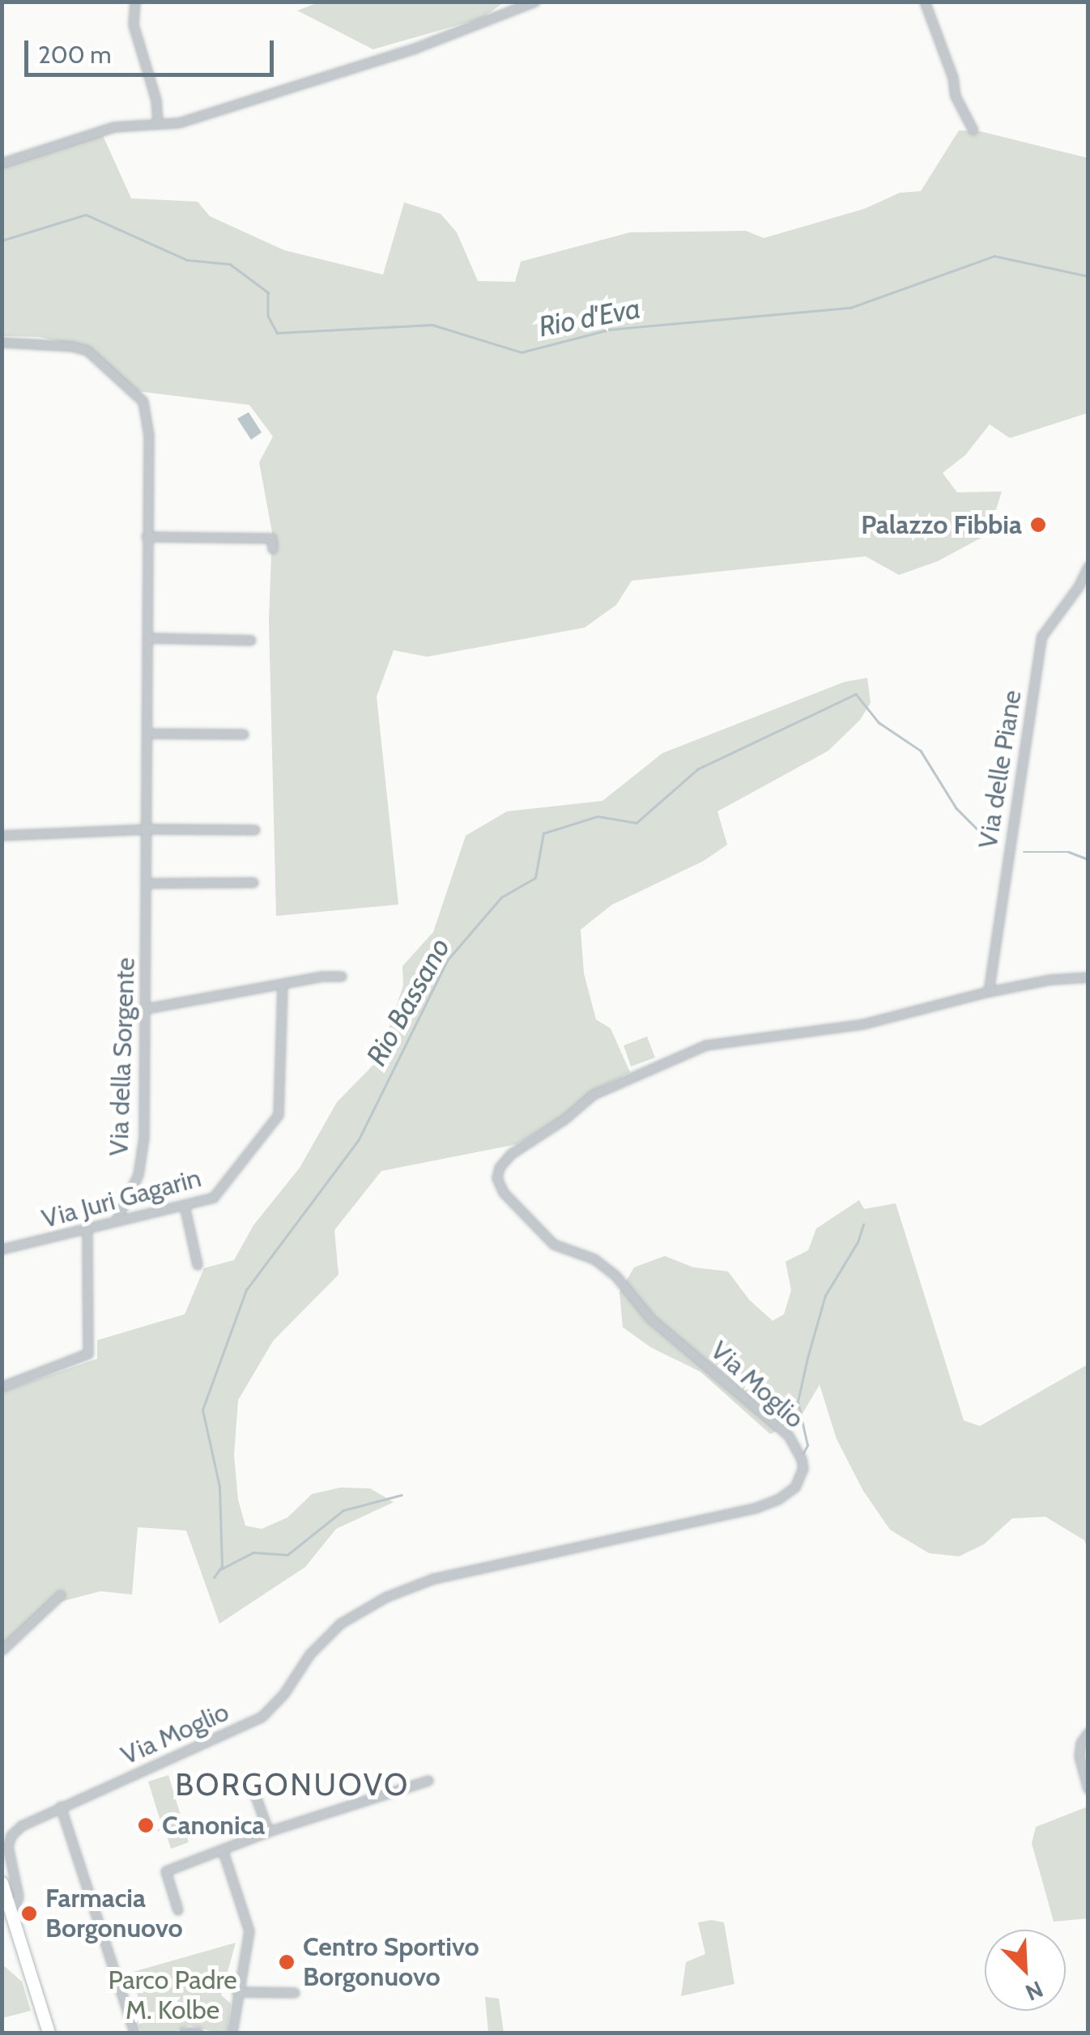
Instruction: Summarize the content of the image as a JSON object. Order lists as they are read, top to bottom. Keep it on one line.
{"streets":{"street":["Via delle Piane","Via della Sorgente","Via Juri Gagarin","Via Moglio"]},"crossings":[["Via delle Piane","Via Moglio"],["Via della Sorgente","Via Juri Gagarin"]],"districts":["BORGONUOVO"],"water":["Rio d'Eva","Rio Bassano"],"parks":["Parco Padre M. Kolbe"],"places":["Palazzo Fibbia","Canonica","Farmacia Borgonuovo","Centro Sportivo Borgonuovo"],"scale_bar":"200 m","north":"bottom right"}
